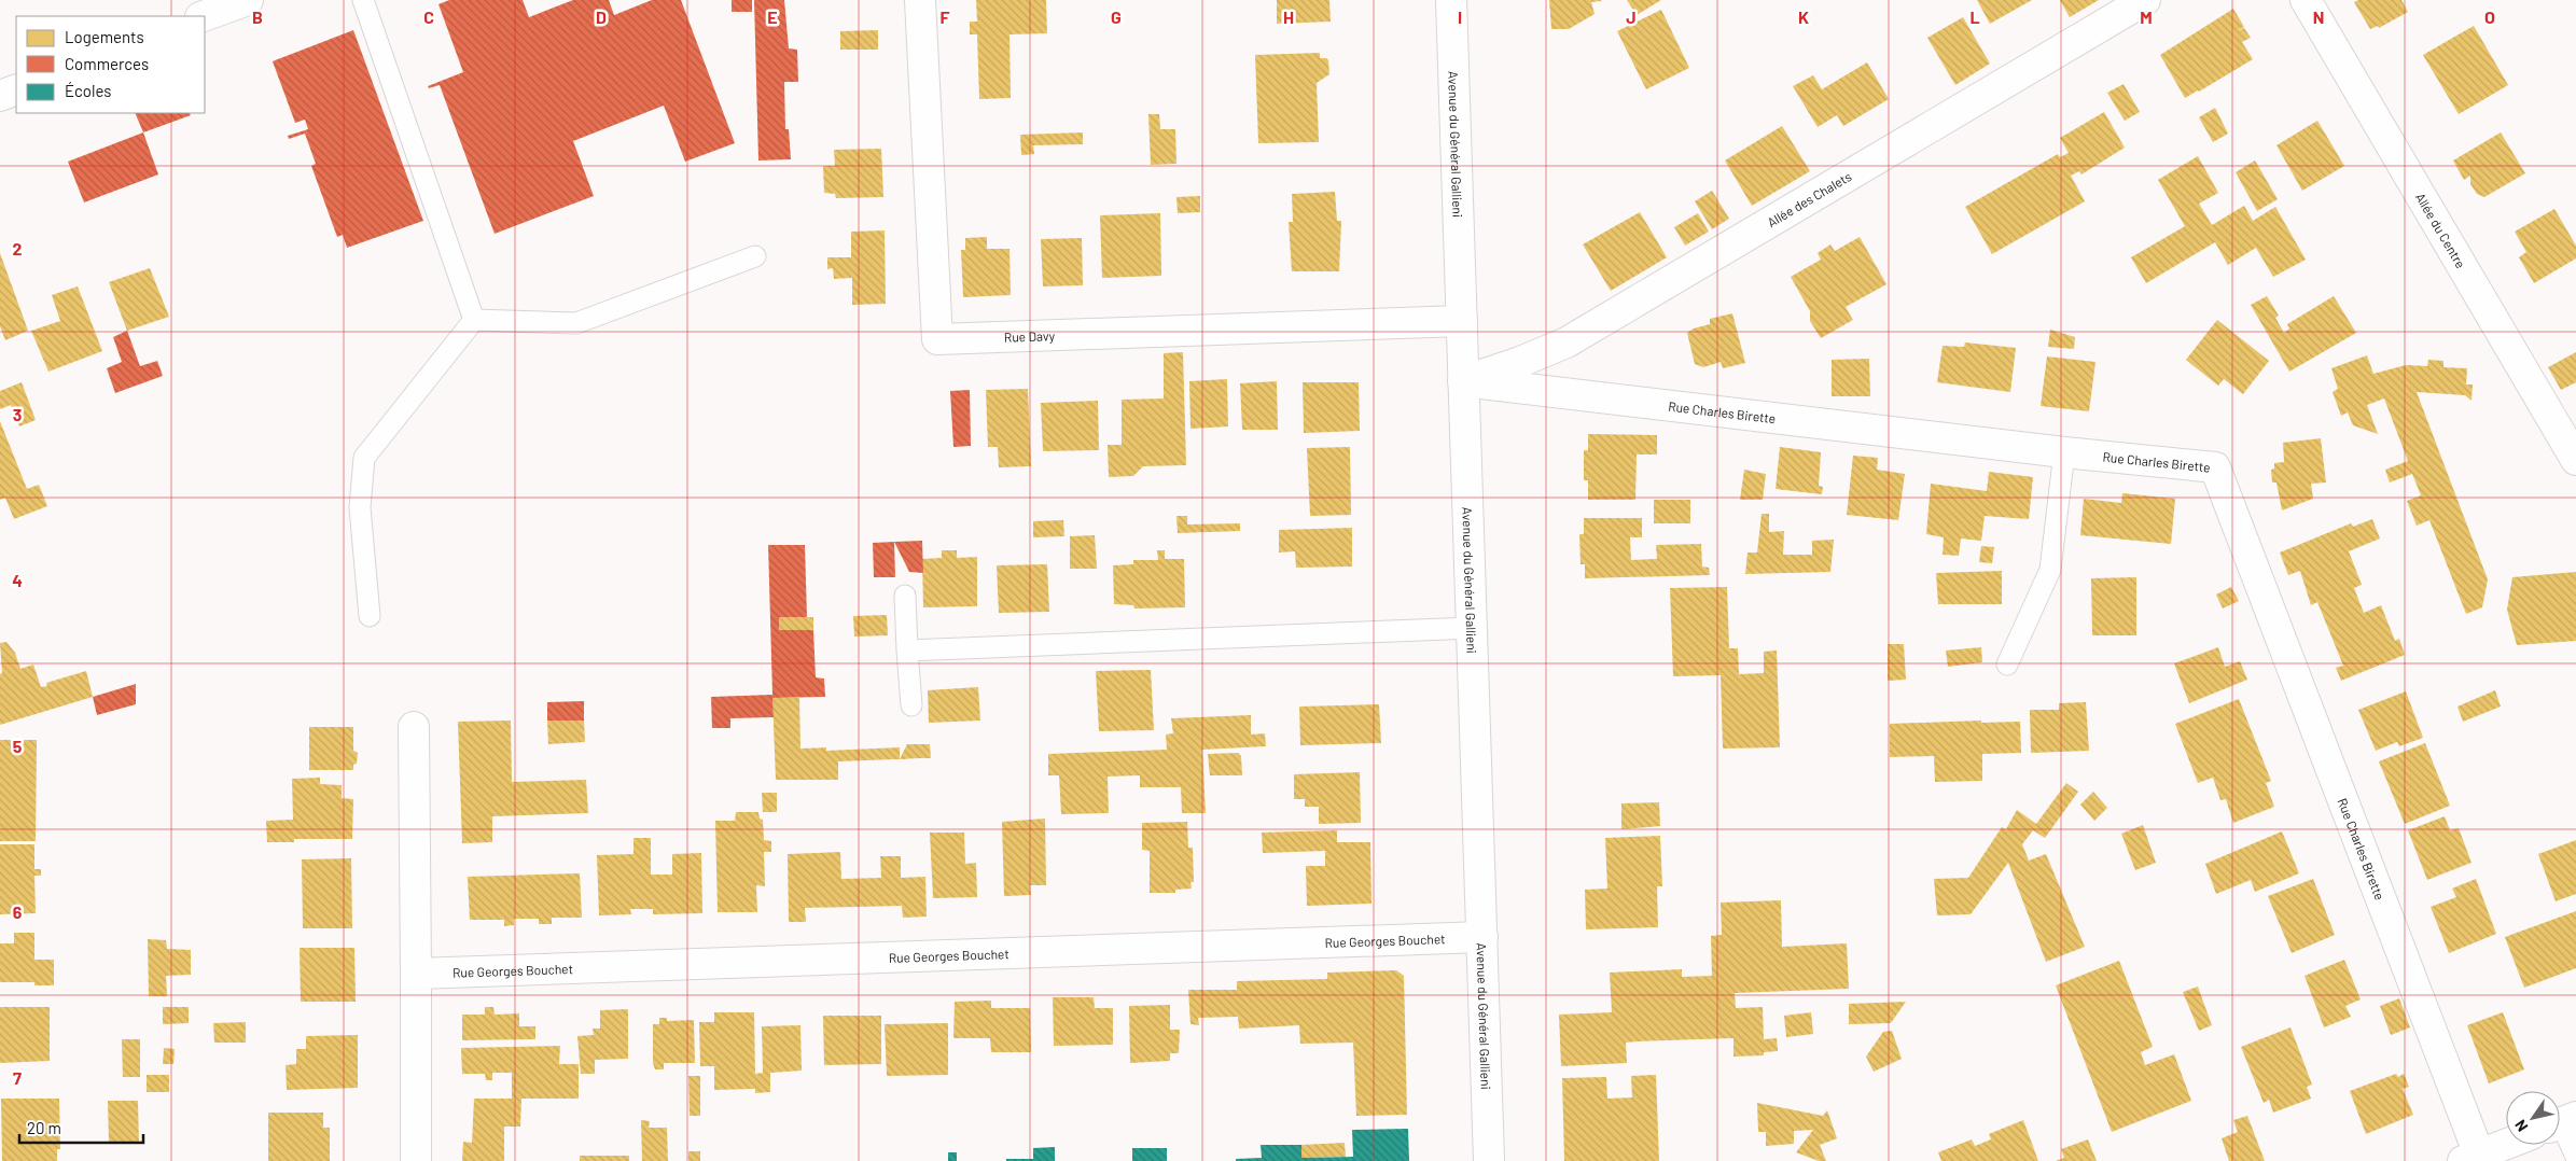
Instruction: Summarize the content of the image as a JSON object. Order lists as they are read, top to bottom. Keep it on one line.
{"streets":{"street":["Avenue du Général Gallieni","Allée des Chalets","Allée du Centre","Rue Davy","Rue Charles Birette","Rue Georges Bouchet"]},"crossings":[["Avenue du Général Gallieni","Allée des Chalets"],["Avenue du Général Gallieni","Rue Davy"],["Avenue du Général Gallieni","Rue Charles Birette"],["Avenue du Général Gallieni","Rue Georges Bouchet"],["Allée des Chalets","Rue Charles Birette"]],"legend":["Logements","Commerces","Écoles"],"scale_bar":"20 m","north":"bottom left","grid":{"columns":["B","C","D","E","F","G","H","I","J","K","L","M","N","O"],"rows":["2","3","4","5","6","7"]}}
